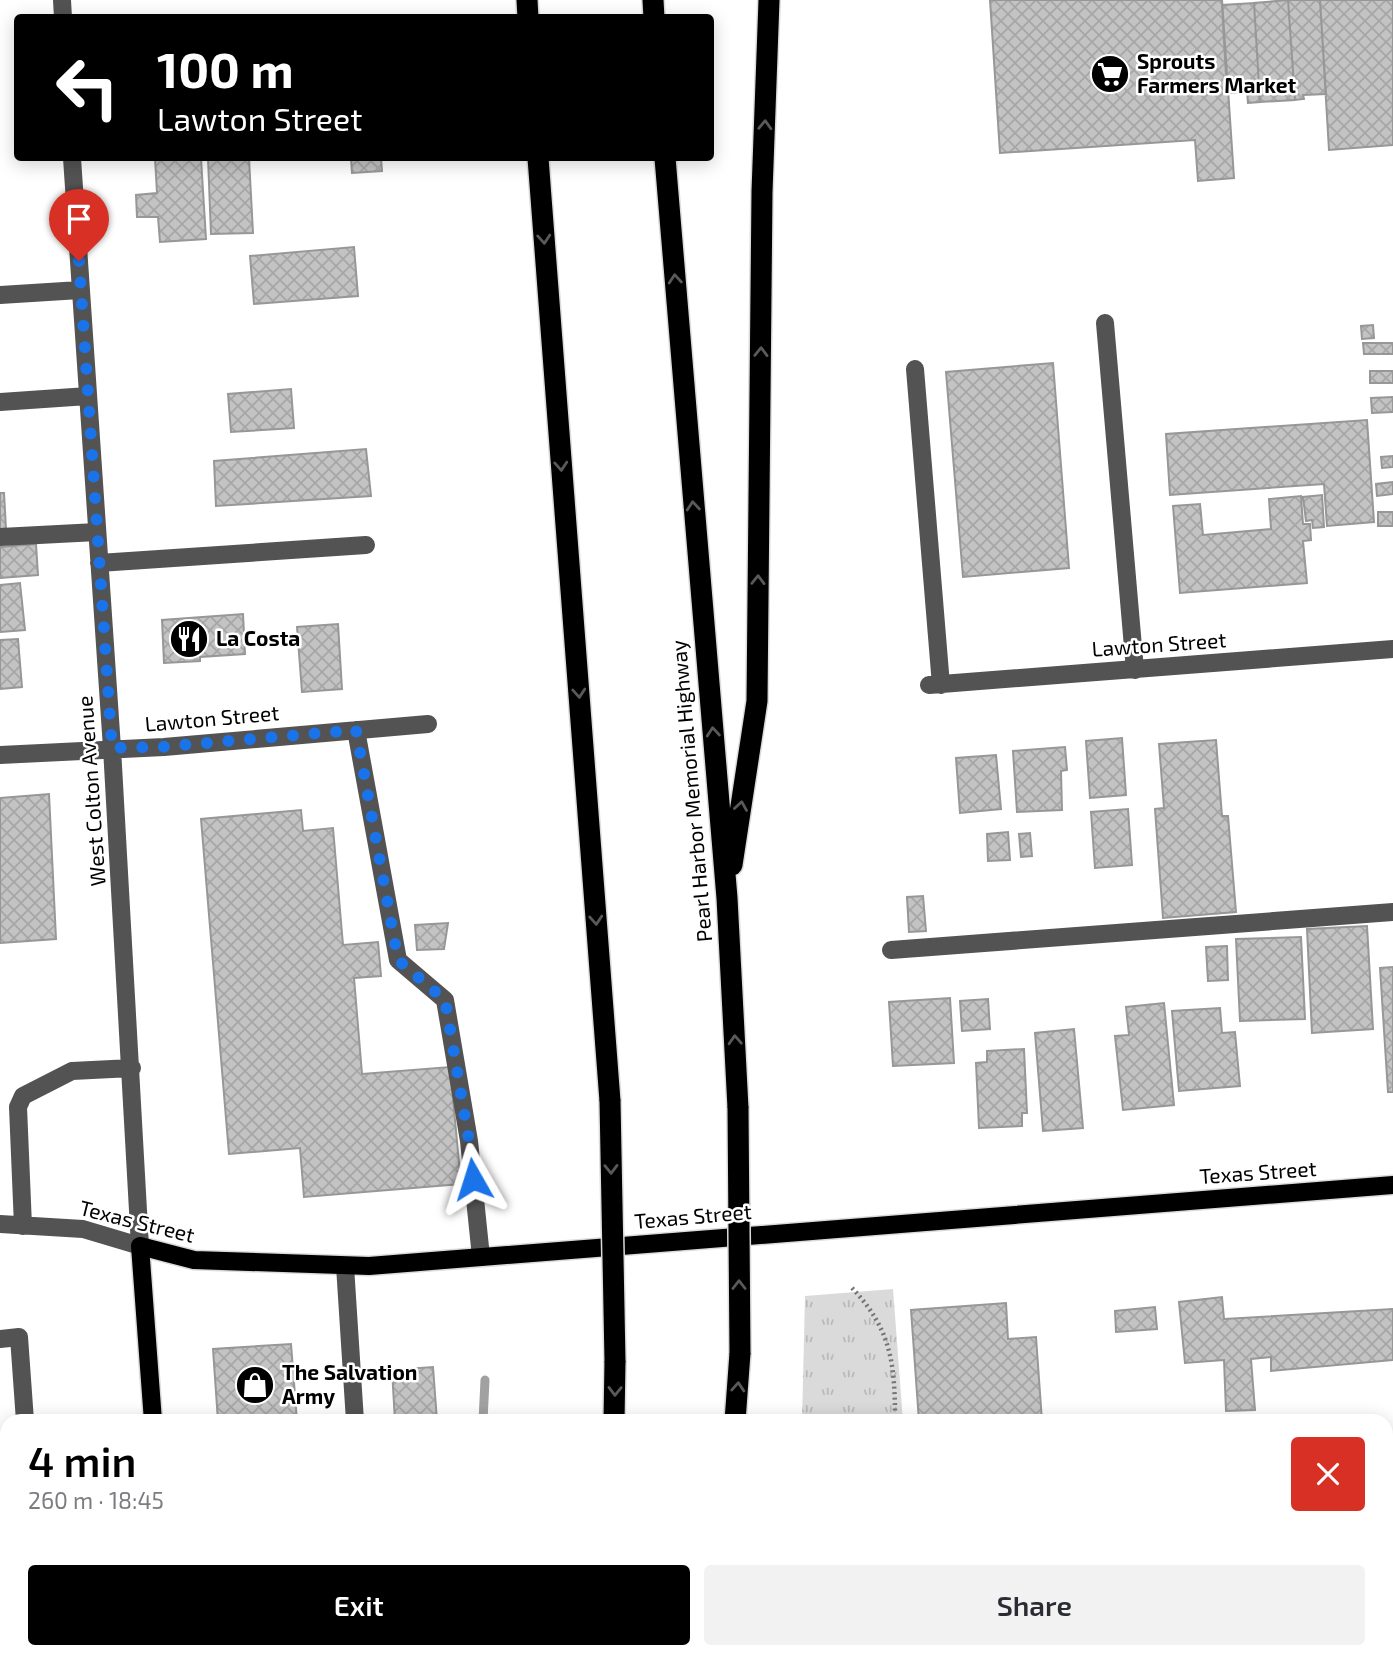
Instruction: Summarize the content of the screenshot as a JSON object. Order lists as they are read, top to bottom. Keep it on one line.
{"streets":{"highway":["Pearl Harbor Memorial Highway"],"main road":["West Colton Avenue","Texas Street"],"street":["Lawton Street"]},"crossings":[["Lawton Street","West Colton Avenue"],["West Colton Avenue","Texas Street"]],"places":{"supermarket":["Sprouts Farmers Market"],"restaurant":["La Costa"],"shop":["The Salvation Army"]},"page":{"turn":["100 m","Lawton Street"],"heading":["4 min","260 m · 18:45"],"buttons":["Exit","Share"]}}
